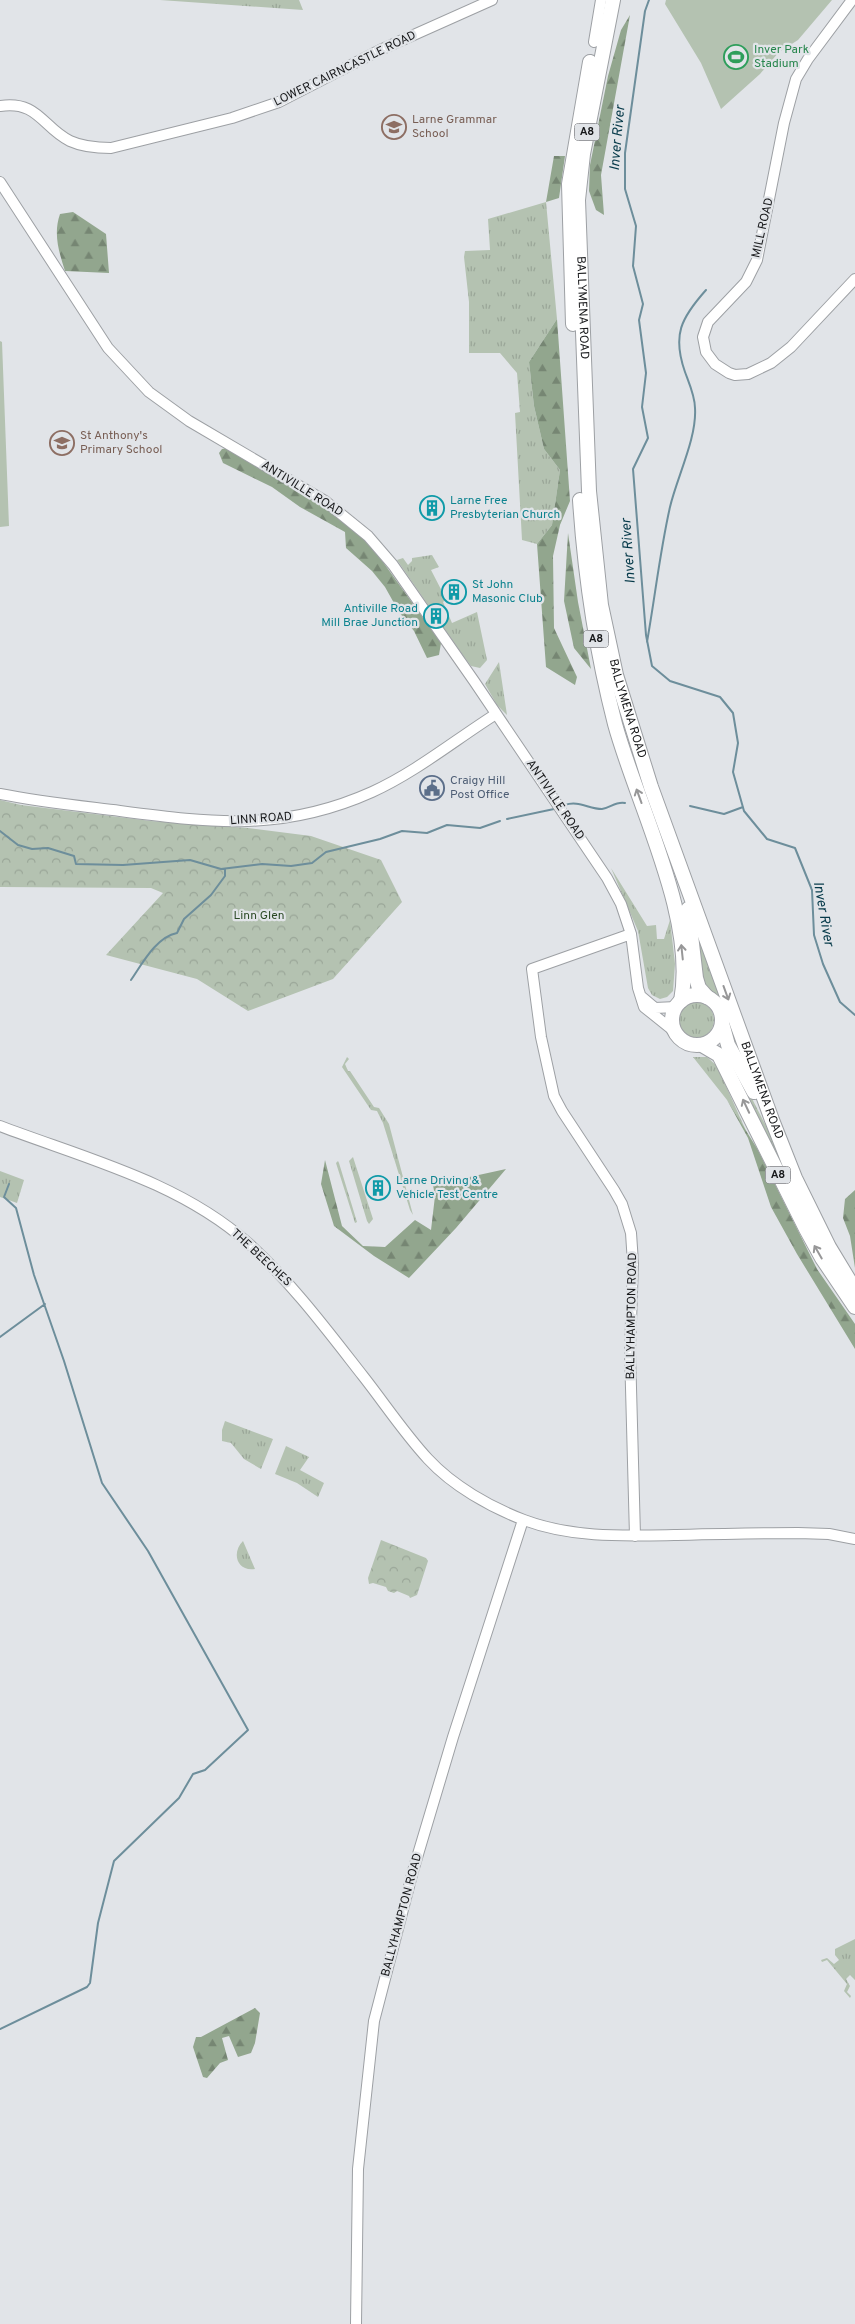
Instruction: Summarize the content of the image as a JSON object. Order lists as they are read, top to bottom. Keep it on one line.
{"streets":{"highway":["A8","BALLYMENA ROAD"],"street":["LOWER CAIRNCASTLE ROAD","MILL ROAD","ANTIVILLE ROAD","LINN ROAD","THE BEECHES","BALLYHAMPTON ROAD"]},"crossings":[["A8","BALLYMENA ROAD"],["A8","ANTIVILLE ROAD"],["BALLYMENA ROAD","ANTIVILLE ROAD"],["ANTIVILLE ROAD","LINN ROAD"],["ANTIVILLE ROAD","BALLYHAMPTON ROAD"],["THE BEECHES","BALLYHAMPTON ROAD"]],"water":["Inver River"],"parks":["Linn Glen"],"places":{"sports":["Inver Park Stadium"],"school or university":["Larne Grammar School","St Anthony's Primary School"],"building":["Larne Free Presbyterian Church","St John Masonic Club","Antiville Road Mill Brae Junction","Larne Driving & Vehicle Test Centre"],"public building":["Craigy Hill Post Office"]}}
